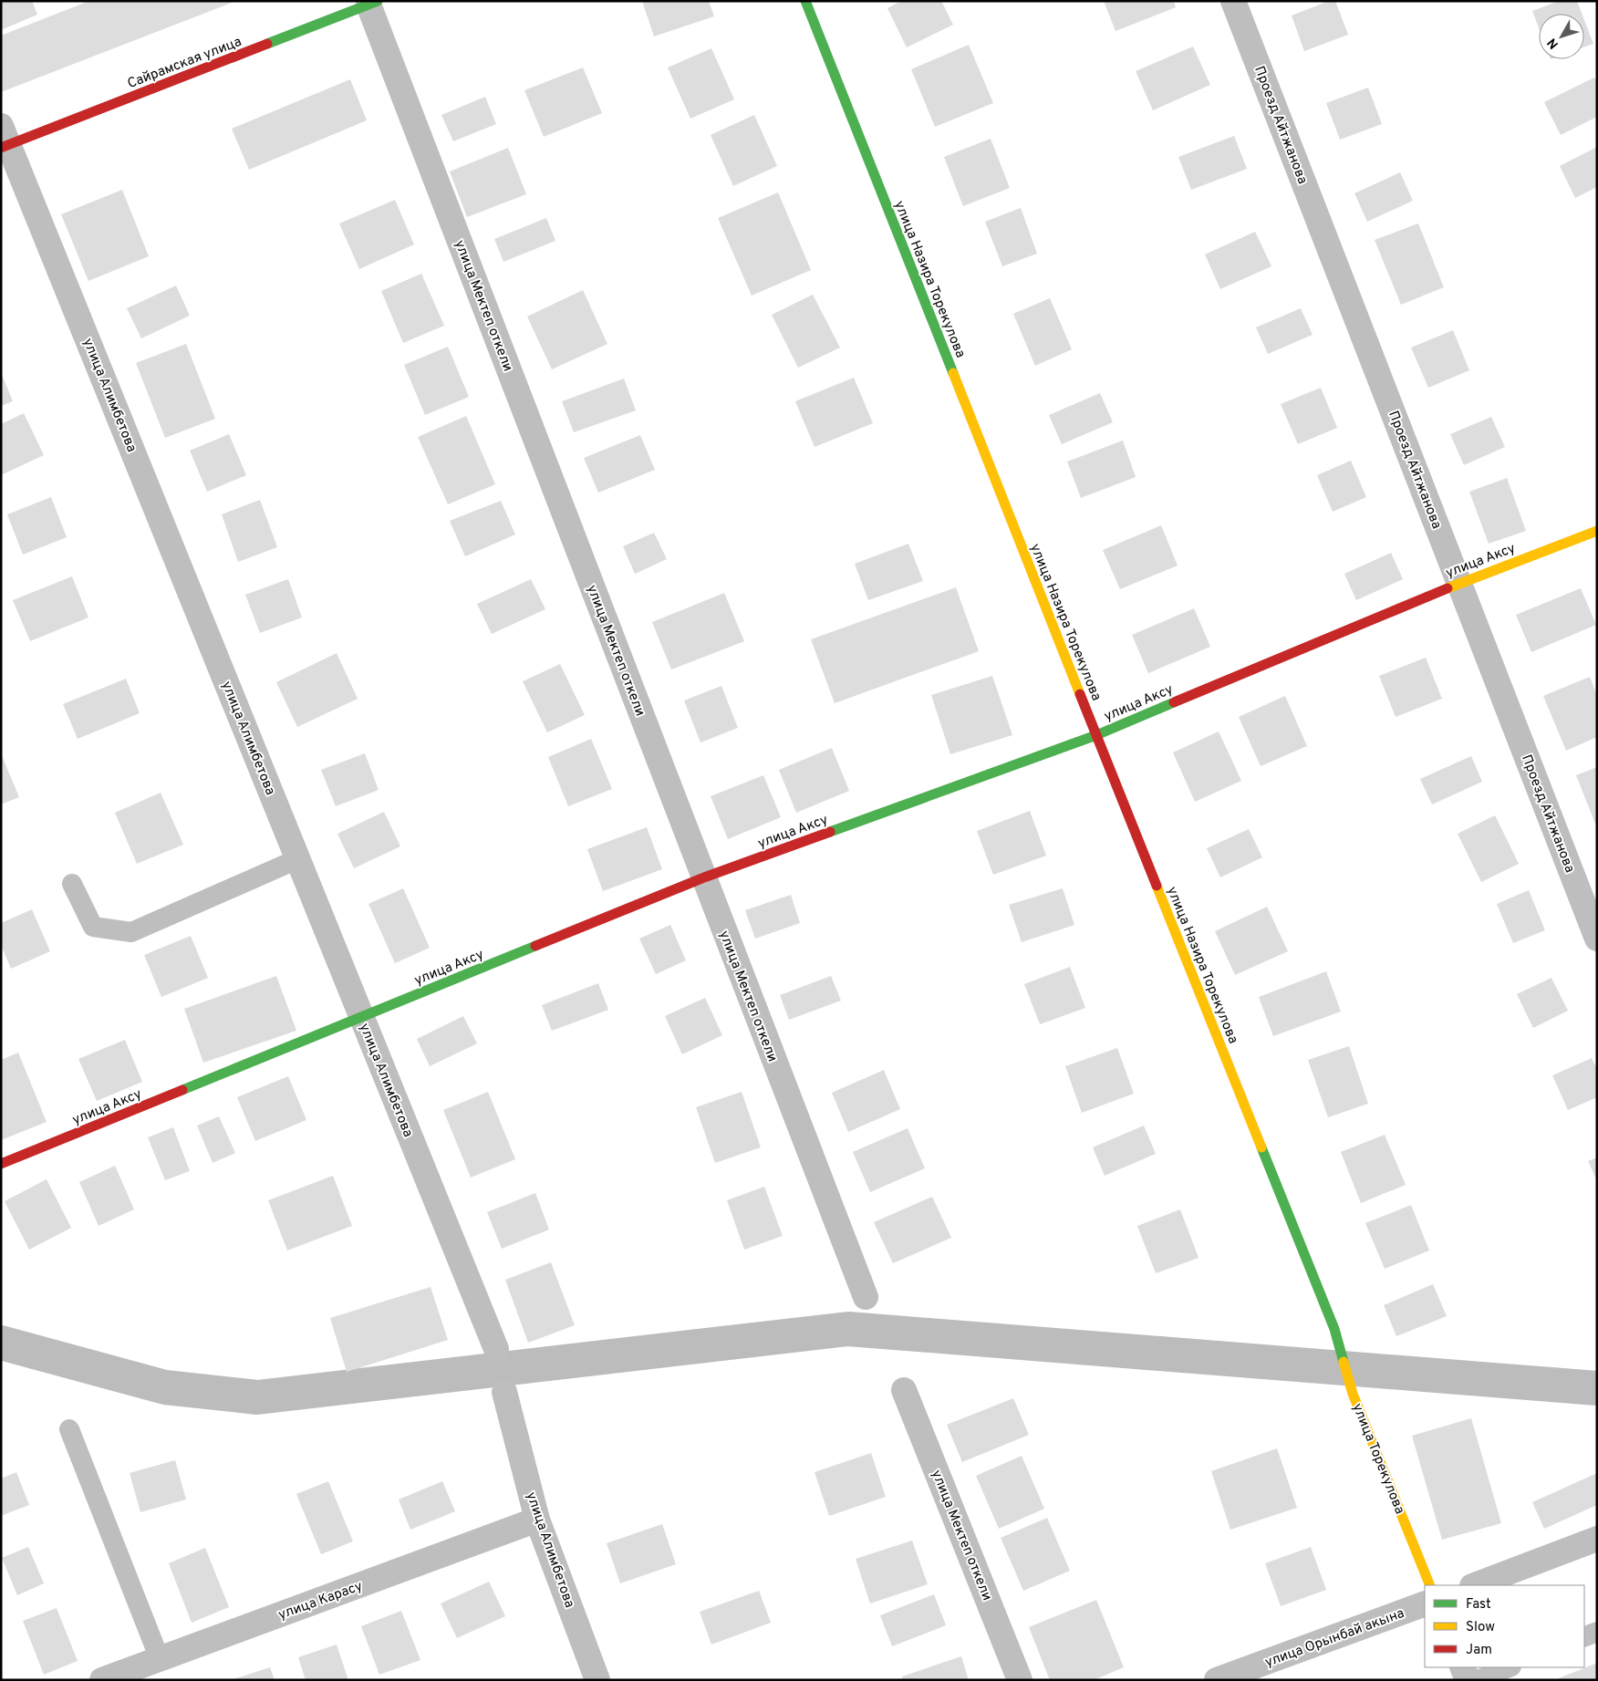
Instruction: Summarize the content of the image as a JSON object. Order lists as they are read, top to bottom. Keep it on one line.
{"streets":{"street":["Сайрамская улица","Проезд Айтжанова","улица Назира Торекулова","улица Мектеп откели","улица Алимбетова","улица Аксу","улица Торекулова","улица Карасу","улица Орынбай акына"]},"crossings":[["Сайрамская улица","улица Мектеп откели"],["Сайрамская улица","улица Алимбетова"],["Проезд Айтжанова","улица Аксу"],["улица Назира Торекулова","улица Аксу"],["улица Назира Торекулова","улица Торекулова"],["улица Мектеп откели","улица Аксу"],["улица Алимбетова","улица Аксу"],["улица Алимбетова","улица Карасу"]],"legend":["Fast","Slow","Jam"],"north":"bottom left"}
